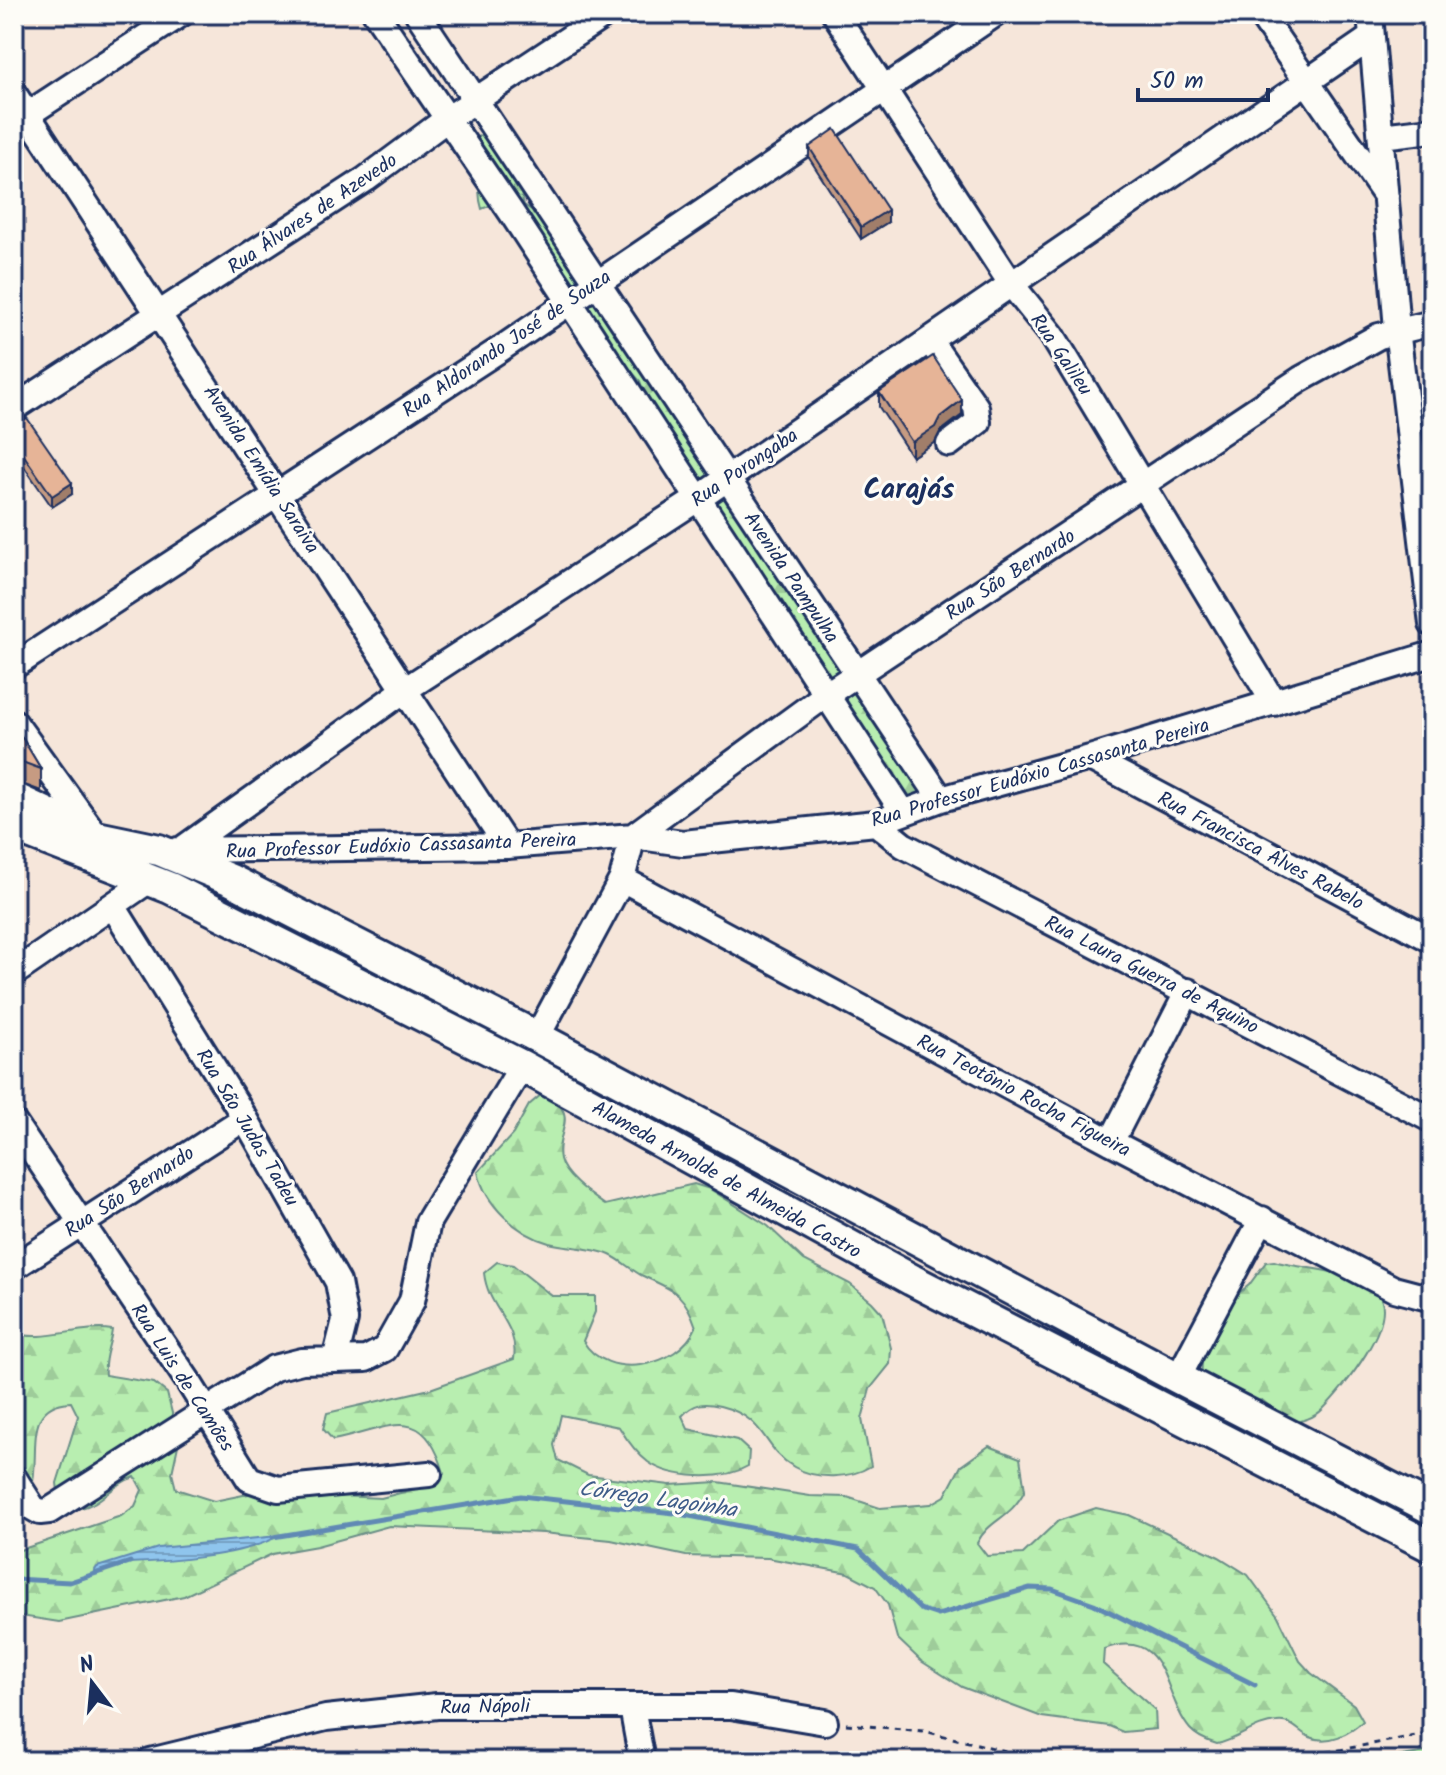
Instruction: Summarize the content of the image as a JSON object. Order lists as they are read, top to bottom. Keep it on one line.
{"streets":{"main road":["Alameda Arnolde de Almeida Castro"],"street":["Rua Álvares de Azevedo","Rua Aldorando José de Souza","Rua Galileu","Rua Porongaba","Avenida Emídia Saraiva","Rua São Bernardo","Avenida Pampulha","Rua Professor Eudóxio Cassasanta Pereira","Rua Francisca Alves Rabelo","Rua Laura Guerra de Aquino","Rua Teotônio Rocha Figueira","Rua São Judas Tadeu","Rua Luis de Camões","Rua Nápoli"]},"crossings":[["Rua Álvares de Azevedo","Avenida Emídia Saraiva"],["Rua Álvares de Azevedo","Avenida Pampulha"],["Rua Aldorando José de Souza","Rua Galileu"],["Rua Aldorando José de Souza","Avenida Emídia Saraiva"],["Rua Aldorando José de Souza","Avenida Pampulha"],["Rua Galileu","Rua Porongaba"],["Rua Galileu","Rua São Bernardo"],["Rua Galileu","Rua Professor Eudóxio Cassasanta Pereira"],["Rua Porongaba","Avenida Emídia Saraiva"],["Rua Porongaba","Avenida Pampulha"],["Rua Porongaba","Rua Professor Eudóxio Cassasanta Pereira"],["Rua Porongaba","Alameda Arnolde de Almeida Castro"],["Avenida Emídia Saraiva","Rua Professor Eudóxio Cassasanta Pereira"],["Rua São Bernardo","Avenida Pampulha"],["Rua São Bernardo","Rua Professor Eudóxio Cassasanta Pereira"],["Rua São Bernardo","Rua São Judas Tadeu"],["Rua São Bernardo","Rua Luis de Camões"],["Avenida Pampulha","Rua Professor Eudóxio Cassasanta Pereira"],["Rua Professor Eudóxio Cassasanta Pereira","Rua Francisca Alves Rabelo"],["Rua Professor Eudóxio Cassasanta Pereira","Rua Laura Guerra de Aquino"],["Rua Professor Eudóxio Cassasanta Pereira","Alameda Arnolde de Almeida Castro"]],"districts":["Carajás"],"water":["Córrego Lagoinha"],"scale_bar":"50 m","north":"top"}
